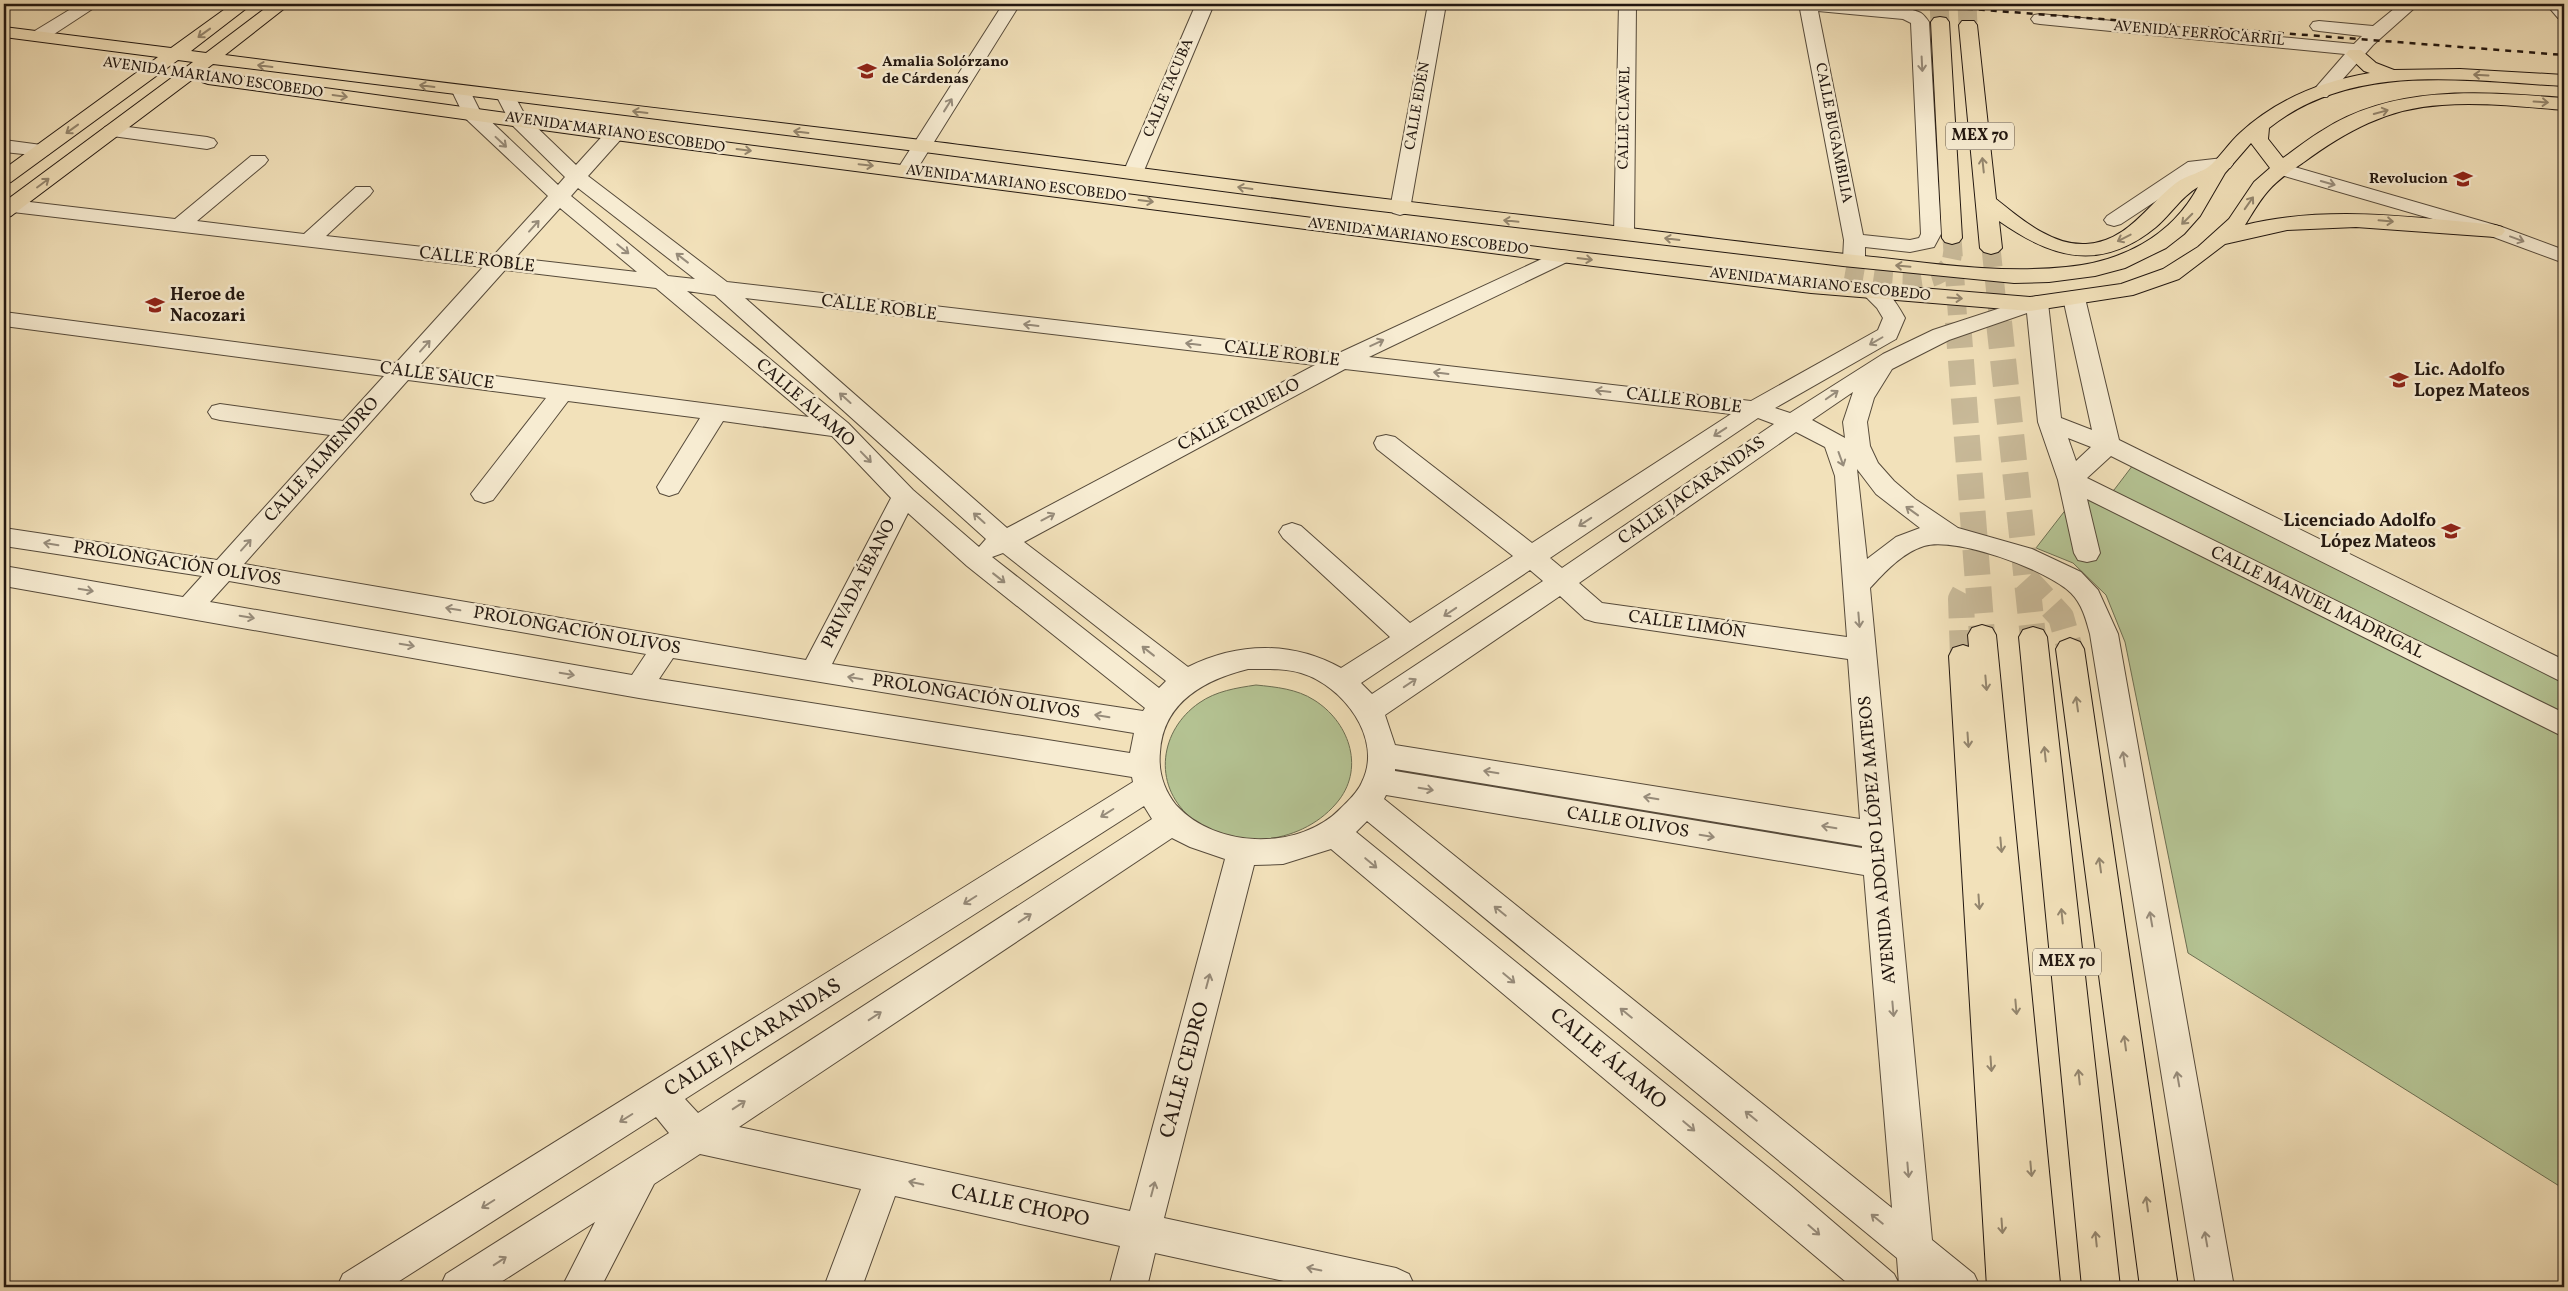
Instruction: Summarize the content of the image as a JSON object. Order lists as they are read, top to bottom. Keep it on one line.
{"streets":{"main road":["AVENIDA MARIANO ESCOBEDO","MEX 70"],"street":["AVENIDA FERROCARRIL","CALLE TACUBA","CALLE EDÉN","CALLE CLAVEL","CALLE BUGAMBILIA","CALLE ROBLE","CALLE SAUCE","CALLE ÁLAMO","CALLE CIRUELO","CALLE ALMENDRO","CALLE JACARANDAS","PROLONGACIÓN OLIVOS","PRIVADA ÉBANO","CALLE MANUEL MADRIGAL","CALLE LIMÓN","CALLE OLIVOS","AVENIDA ADOLFO LÓPEZ MATEOS","CALLE CEDRO","CALLE CHOPO"]},"crossings":[["AVENIDA MARIANO ESCOBEDO","CALLE TACUBA"],["AVENIDA MARIANO ESCOBEDO","CALLE EDÉN"],["AVENIDA MARIANO ESCOBEDO","CALLE CLAVEL"],["AVENIDA MARIANO ESCOBEDO","CALLE BUGAMBILIA"],["AVENIDA MARIANO ESCOBEDO","CALLE ÁLAMO"],["AVENIDA MARIANO ESCOBEDO","CALLE CIRUELO"],["AVENIDA MARIANO ESCOBEDO","CALLE ALMENDRO"],["AVENIDA MARIANO ESCOBEDO","CALLE JACARANDAS"],["CALLE ROBLE","CALLE ÁLAMO"],["CALLE ROBLE","CALLE CIRUELO"],["CALLE ROBLE","CALLE ALMENDRO"],["CALLE ROBLE","CALLE JACARANDAS"],["CALLE ROBLE","AVENIDA ADOLFO LÓPEZ MATEOS"],["CALLE SAUCE","CALLE ÁLAMO"],["CALLE SAUCE","CALLE ALMENDRO"],["CALLE ÁLAMO","CALLE CIRUELO"],["CALLE ÁLAMO","CALLE ALMENDRO"],["CALLE ÁLAMO","PROLONGACIÓN OLIVOS"],["CALLE ÁLAMO","PRIVADA ÉBANO"],["CALLE ALMENDRO","PROLONGACIÓN OLIVOS"],["CALLE JACARANDAS","CALLE LIMÓN"],["CALLE JACARANDAS","AVENIDA ADOLFO LÓPEZ MATEOS"],["PROLONGACIÓN OLIVOS","PRIVADA ÉBANO"],["CALLE LIMÓN","AVENIDA ADOLFO LÓPEZ MATEOS"],["CALLE OLIVOS","AVENIDA ADOLFO LÓPEZ MATEOS"],["CALLE CEDRO","CALLE CHOPO"]],"one_way":["CALLE ROBLE","CALLE CIRUELO","CALLE CEDRO","CALLE CHOPO"],"places":{"school or university":["Amalia Solórzano de Cárdenas","Revolucion","Heroe de Nacozari","Lic. Adolfo Lopez Mateos","Licenciado Adolfo López Mateos"]}}
